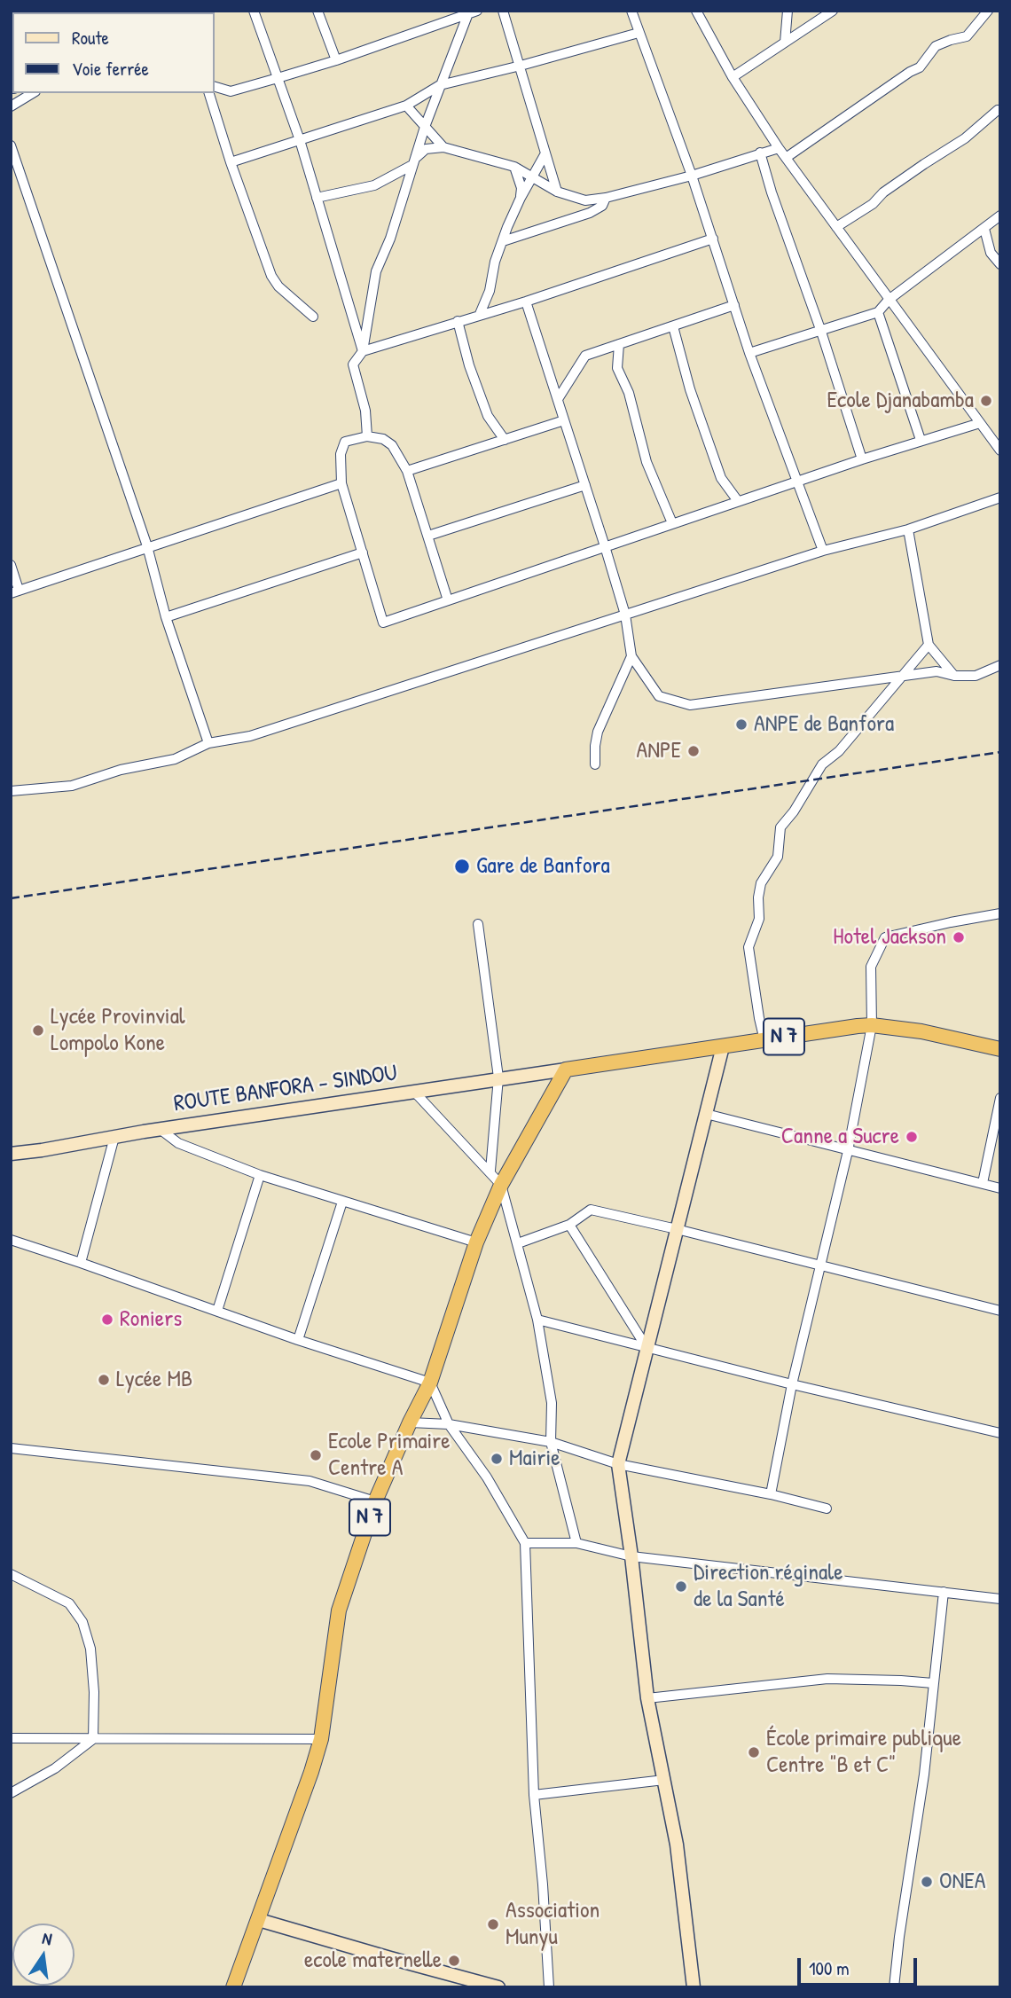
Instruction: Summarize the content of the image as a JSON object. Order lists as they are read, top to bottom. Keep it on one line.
{"streets":{"highway":["N 7"],"main road":["ROUTE BANFORA - SINDOU"]},"crossings":[["N 7","ROUTE BANFORA - SINDOU"]],"places":["Ecole Djanabamba","ANPE de Banfora","ANPE","Gare de Banfora","Hotel Jackson","Lycée Provinvial Lompolo Kone","Canne a Sucre","Roniers","Lycée MB","Ecole Primaire Centre A","Mairie","Direction réginale de la Santé","École primaire publique Centre \"B et C\"","ONEA","Association Munyu","ecole maternelle"],"legend":["Route","Voie ferrée"],"scale_bar":"100 m","north":"top"}
